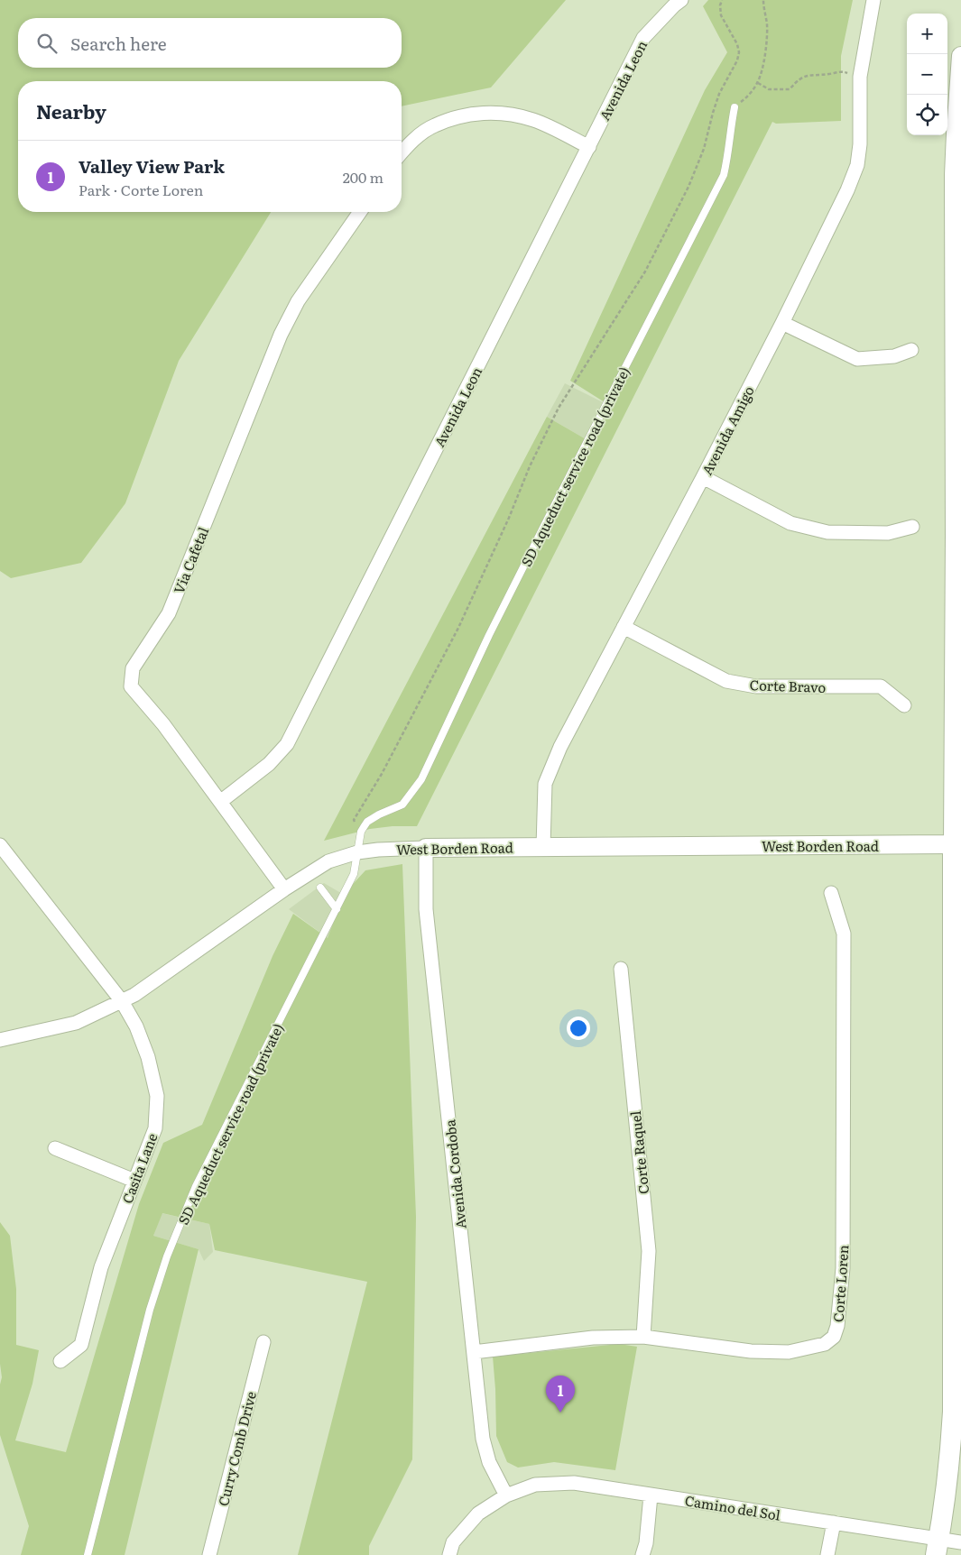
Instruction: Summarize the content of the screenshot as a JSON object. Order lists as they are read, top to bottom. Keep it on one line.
{"streets":{"street":["Avenida Leon","Avenida Amigo","Via Cafetal","Corte Bravo","West Borden Road","Corte Raquel","Casita Lane","Avenida Cordoba","Corte Loren","Curry Comb Drive","Camino del Sol"],"lane":["SD Aqueduct service road (private)"]},"crossings":[["Avenida Leon","Via Cafetal"],["Avenida Amigo","Corte Bravo"],["Avenida Amigo","West Borden Road"],["SD Aqueduct service road (private)","West Borden Road"],["Via Cafetal","West Borden Road"],["West Borden Road","Casita Lane"],["West Borden Road","Avenida Cordoba"],["Corte Raquel","Corte Loren"],["Avenida Cordoba","Corte Loren"],["Avenida Cordoba","Camino del Sol"]],"page":{"map_buttons":["+","−"],"search":"Search here","heading":"Nearby","list":[{"mark":"1","name":"Valley View Park","note":"Park · Corte Loren","value":"200 m"}],"pins":"1"}}
